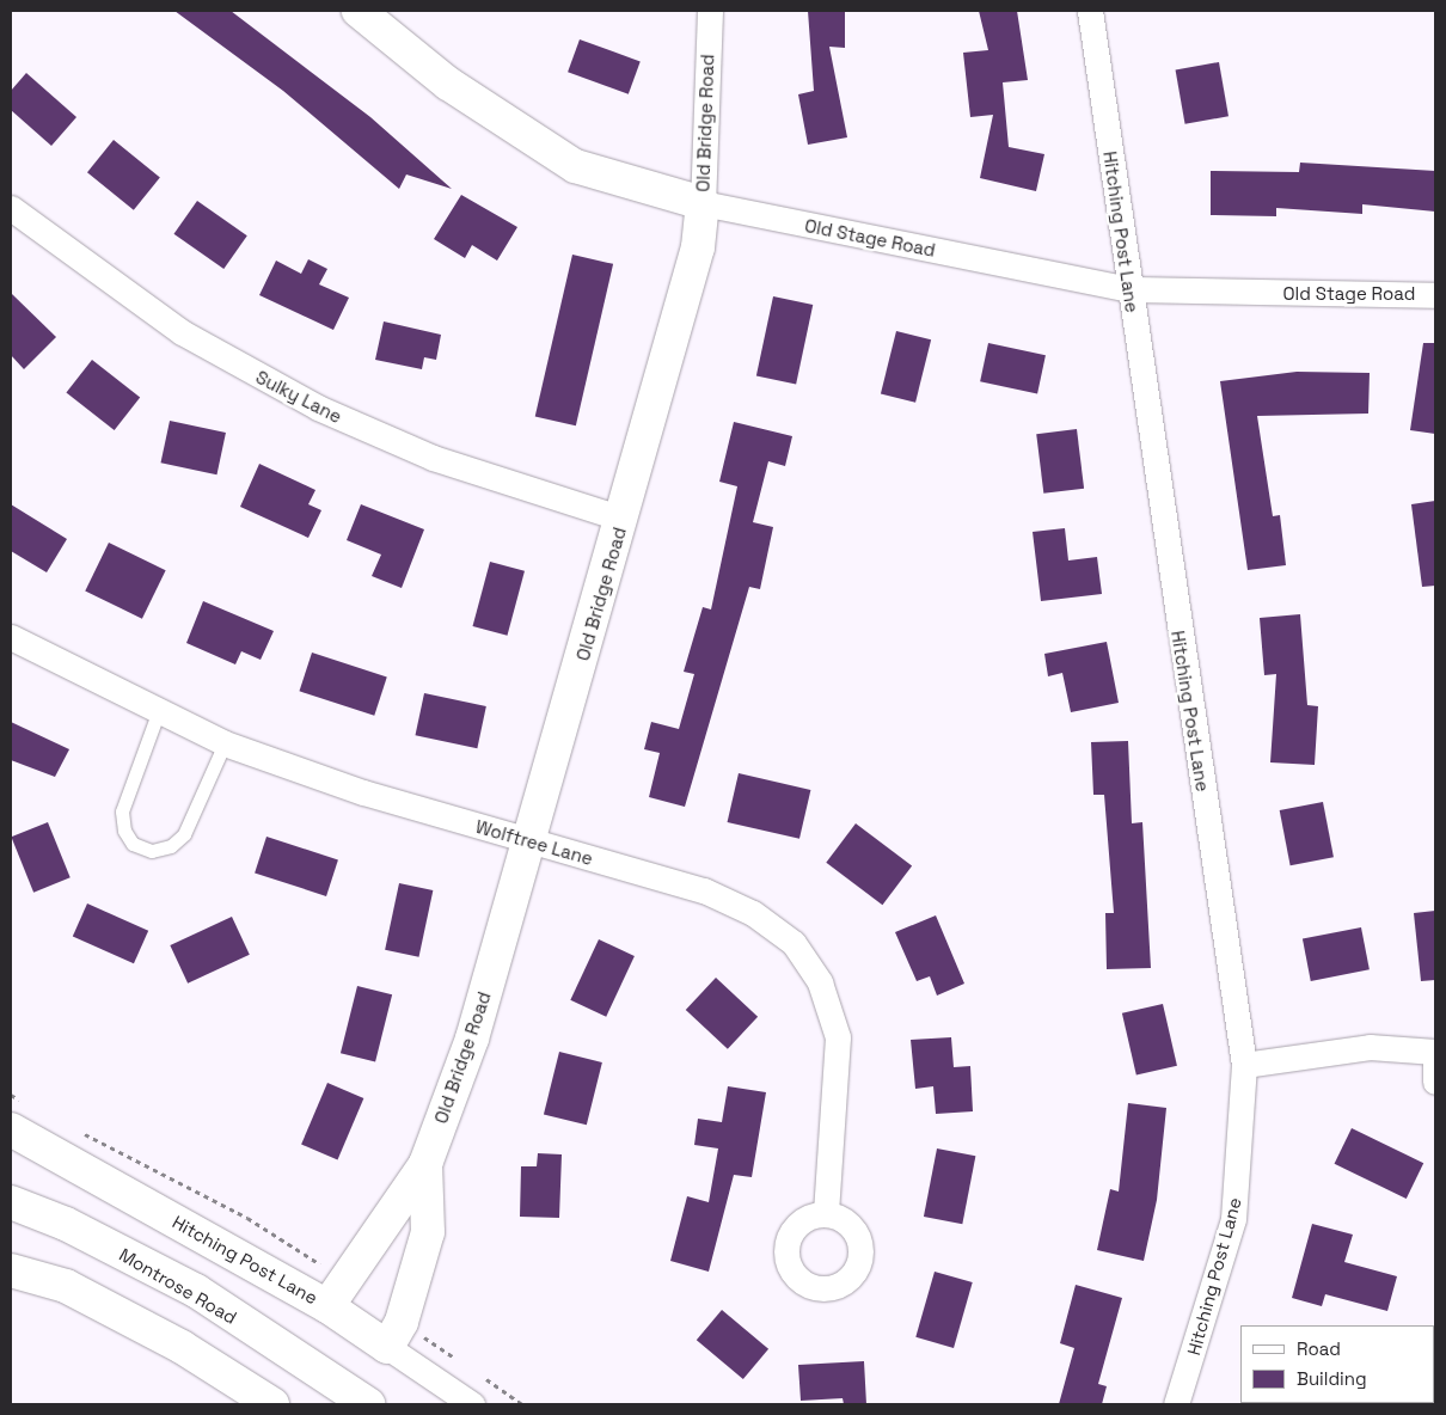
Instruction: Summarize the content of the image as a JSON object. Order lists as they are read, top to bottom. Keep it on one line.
{"streets":{"street":["Old Bridge Road","Hitching Post Lane","Old Stage Road","Sulky Lane","Wolftree Lane","Montrose Road"]},"crossings":[["Old Bridge Road","Hitching Post Lane"],["Old Bridge Road","Old Stage Road"],["Old Bridge Road","Sulky Lane"],["Old Bridge Road","Wolftree Lane"],["Hitching Post Lane","Old Stage Road"]],"legend":["Road","Building"]}
